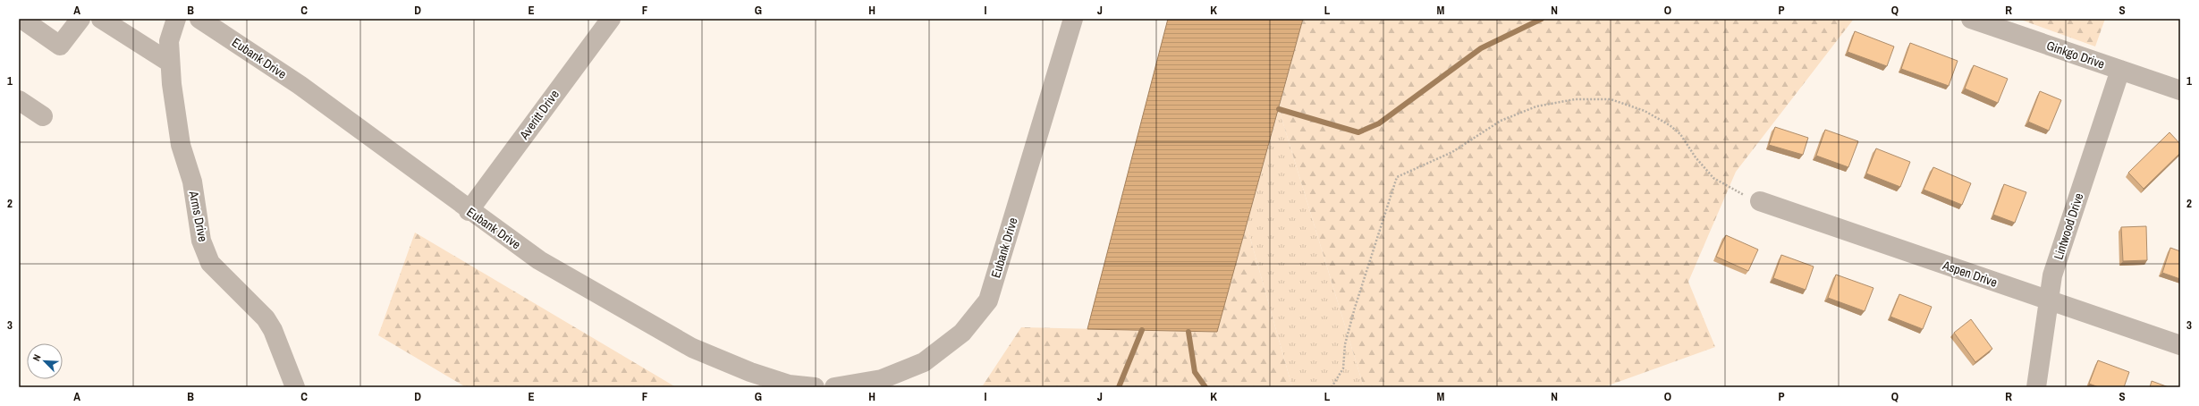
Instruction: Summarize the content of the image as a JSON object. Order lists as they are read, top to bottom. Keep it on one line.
{"streets":{"street":["Ginkgo Drive","Eubank Drive","Averitt Drive","Arms Drive","Lintwood Drive","Aspen Drive"]},"crossings":[["Ginkgo Drive","Lintwood Drive"],["Eubank Drive","Averitt Drive"],["Lintwood Drive","Aspen Drive"]],"north":"top left","grid":{"columns":["A","B","C","D","E","F","G","H","I","J","K","L","M","N","O","P","Q","R","S"],"rows":["1","2","3"]}}
